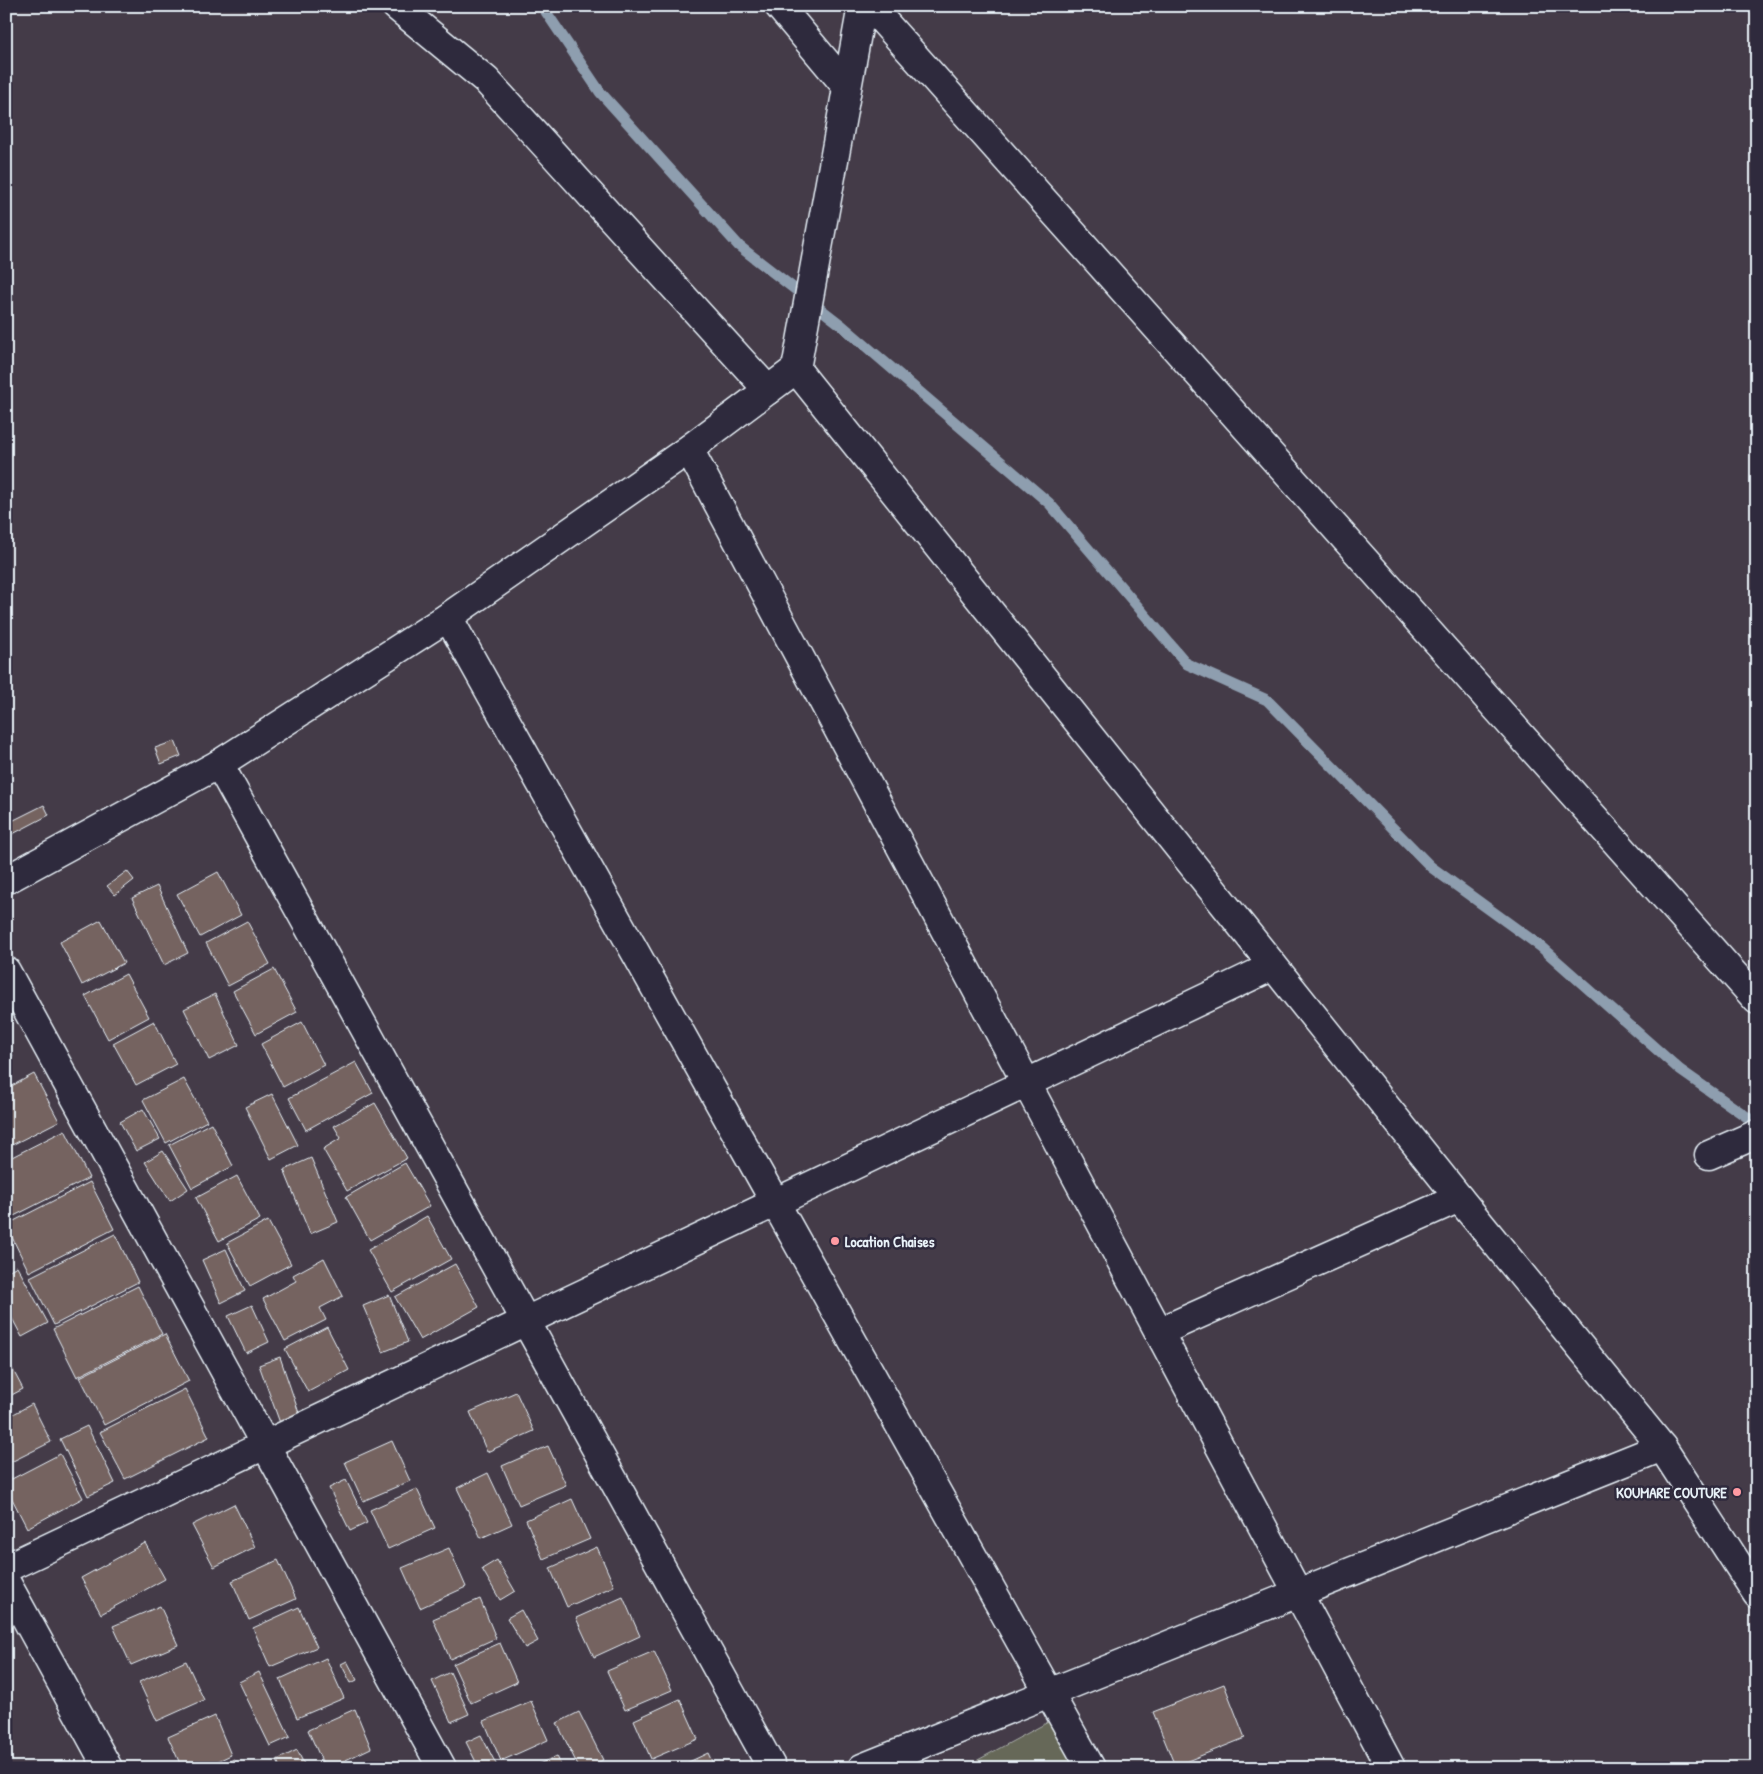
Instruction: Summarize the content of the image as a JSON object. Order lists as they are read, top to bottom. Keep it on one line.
{"places":["Location Chaises","KOUMARE COUTURE"]}
